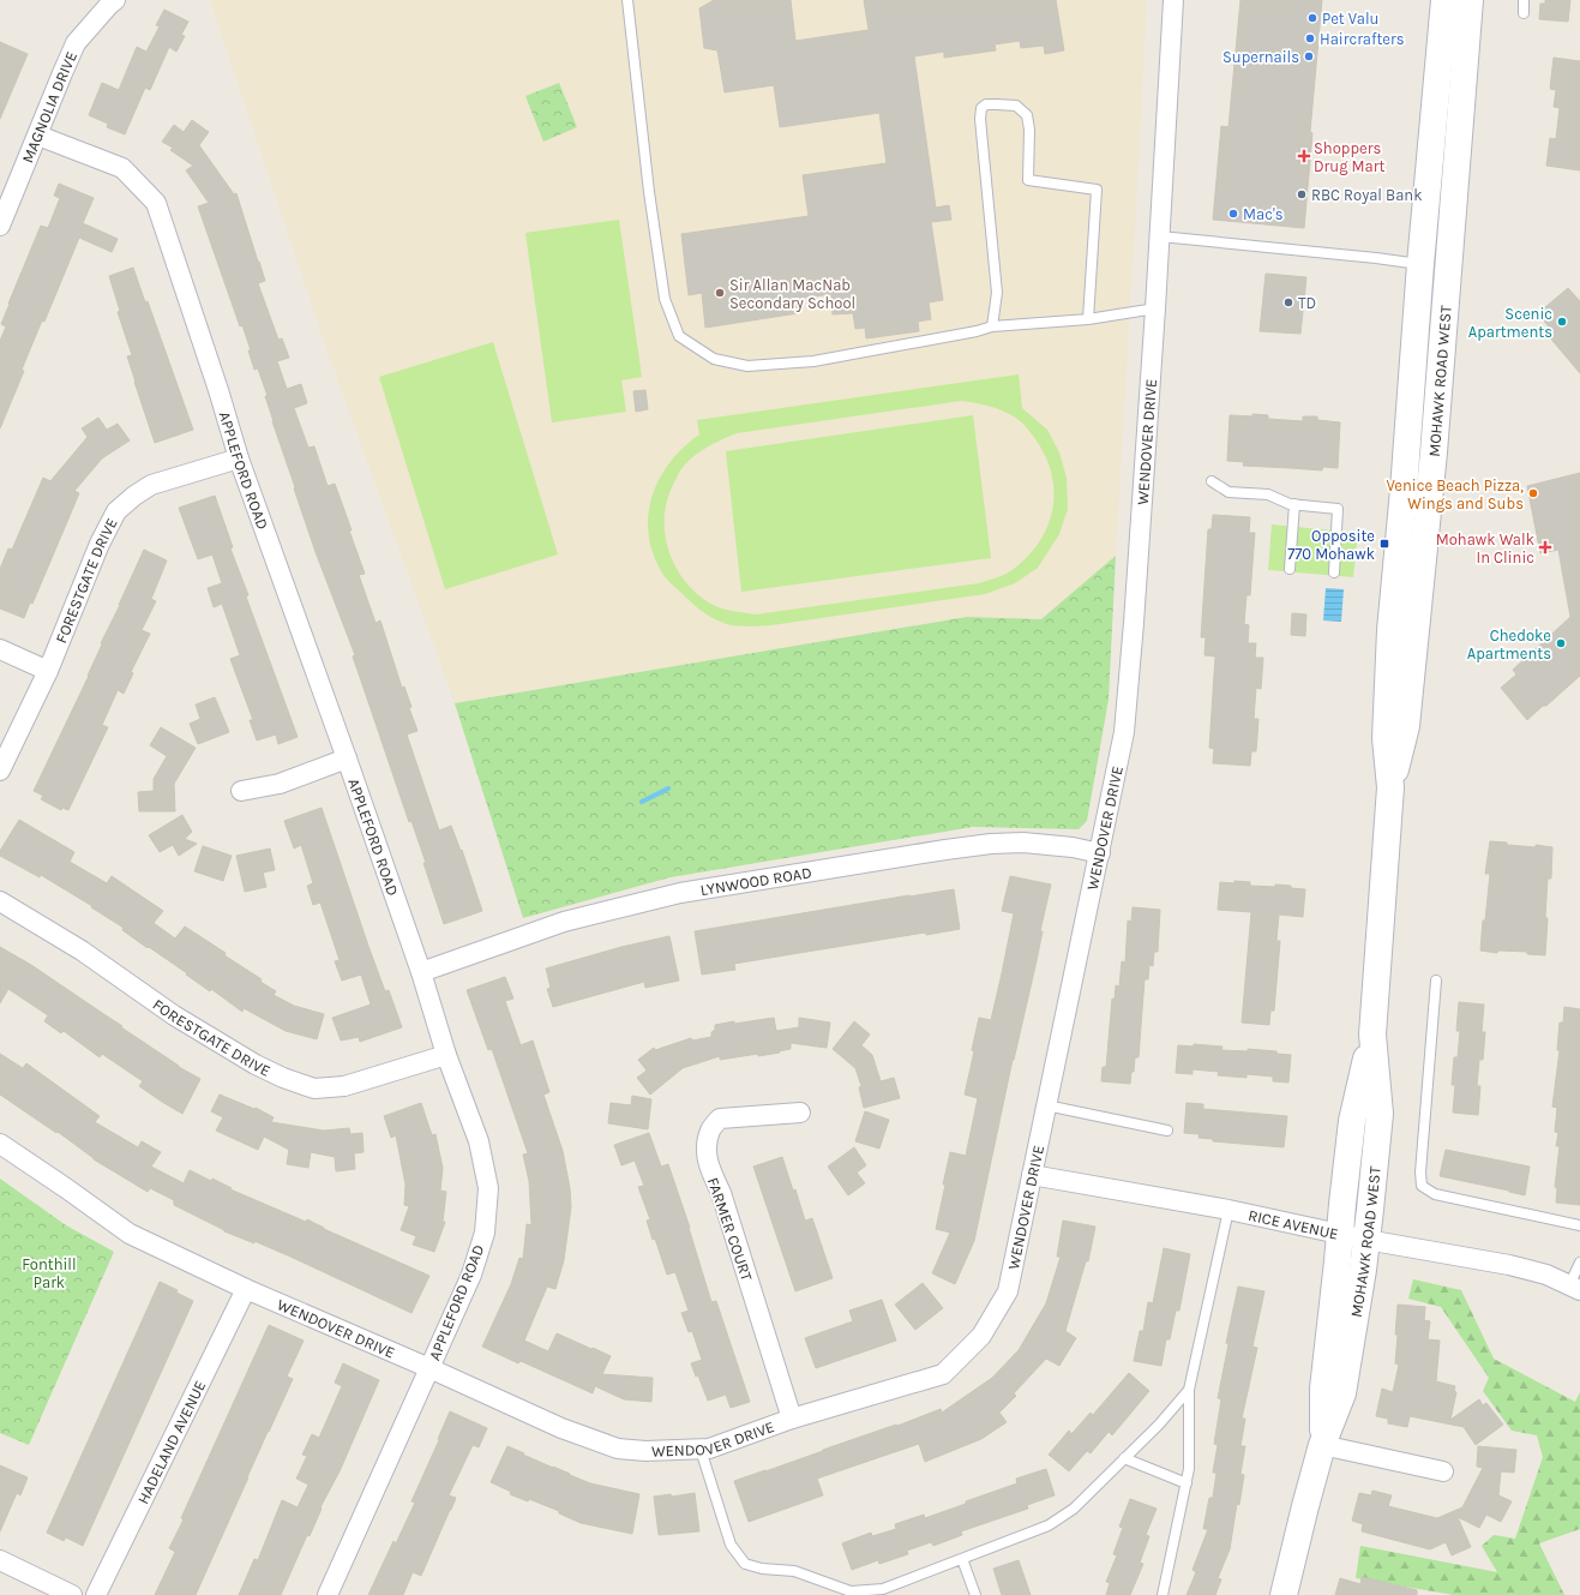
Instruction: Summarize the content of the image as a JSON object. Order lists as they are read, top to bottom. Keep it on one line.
{"streets":{"main road":["MOHAWK ROAD WEST"],"street":["MAGNOLIA DRIVE","WENDOVER DRIVE","APPLEFORD ROAD","FORESTGATE DRIVE","LYNWOOD ROAD","RICE AVENUE","FARMER COURT","HADELAND AVENUE"]},"crossings":[["MAGNOLIA DRIVE","APPLEFORD ROAD"],["MOHAWK ROAD WEST","RICE AVENUE"],["WENDOVER DRIVE","APPLEFORD ROAD"],["WENDOVER DRIVE","LYNWOOD ROAD"],["WENDOVER DRIVE","RICE AVENUE"],["WENDOVER DRIVE","FARMER COURT"],["WENDOVER DRIVE","HADELAND AVENUE"],["APPLEFORD ROAD","FORESTGATE DRIVE"],["APPLEFORD ROAD","LYNWOOD ROAD"]],"parks":["Fonthill Park"],"places":{"other":["Pet Valu","Haircrafters","Supernails","RBC Royal Bank","Mac's","Sir Allan MacNab Secondary School","TD","Scenic Apartments","Venice Beach Pizza, Wings and Subs","Chedoke Apartments"],"health":["Shoppers Drug Mart","Mohawk Walk In Clinic"],"transit":["Opposite 770 Mohawk"]}}
